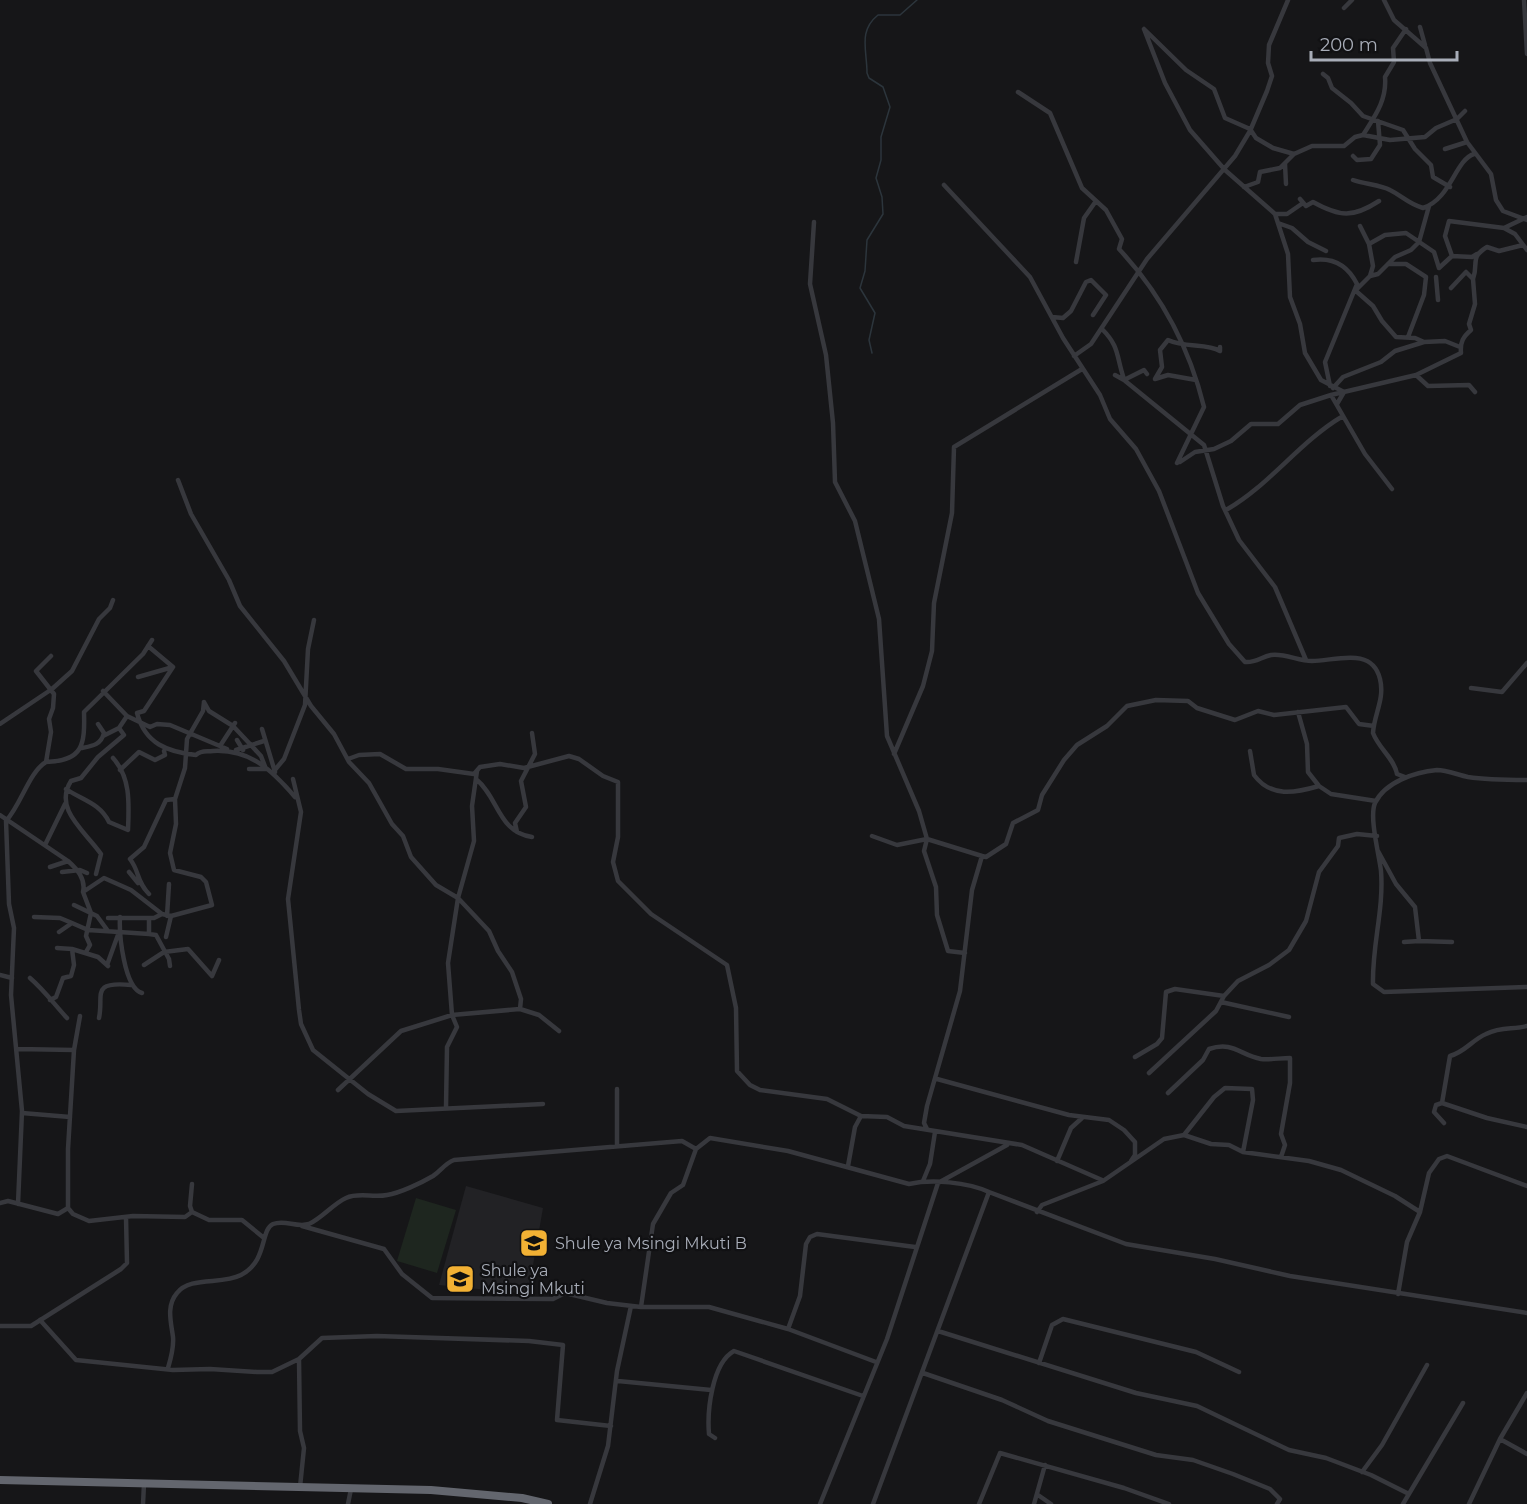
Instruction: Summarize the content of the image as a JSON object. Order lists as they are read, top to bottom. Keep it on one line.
{"places":{"school or university":["Shule ya Msingi Mkuti B","Shule ya Msingi Mkuti"]},"scale_bar":"200 m"}
